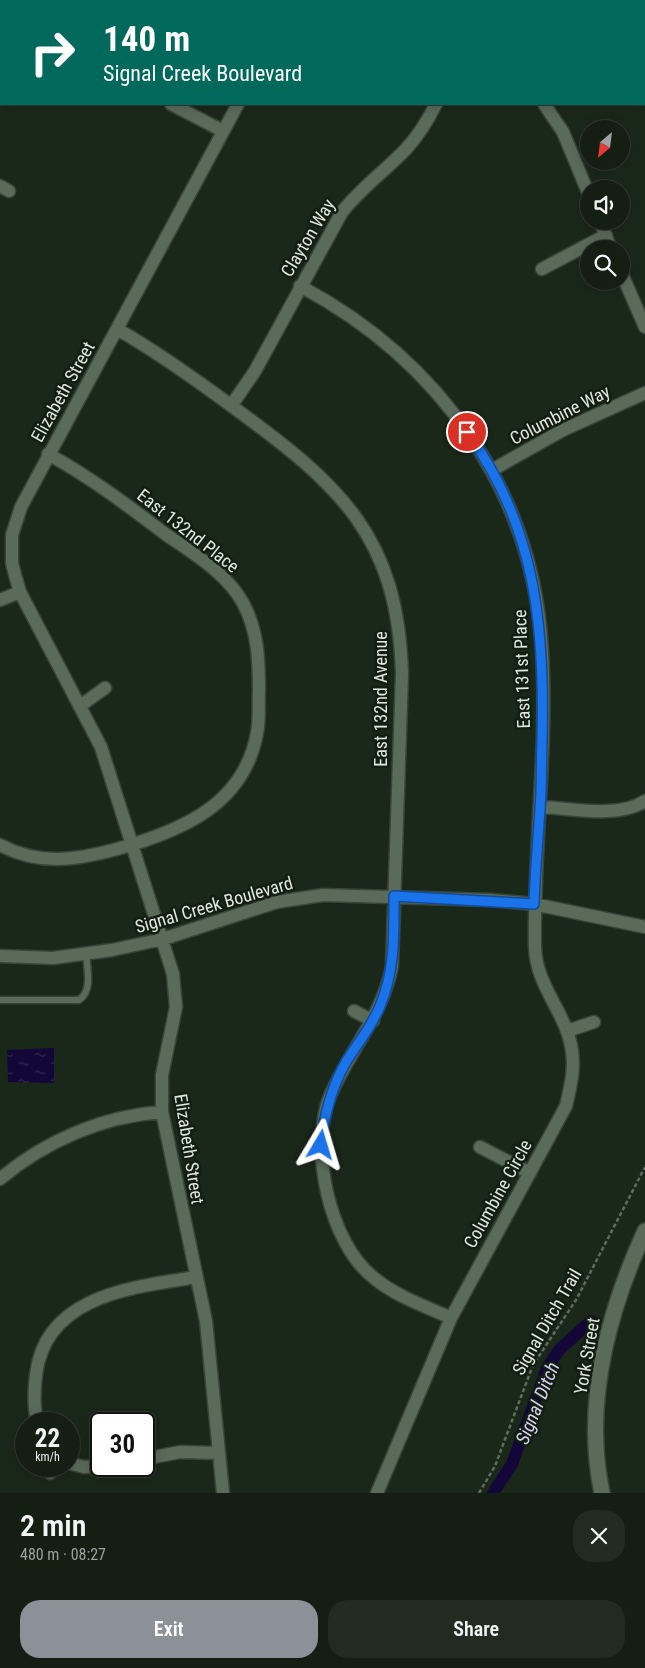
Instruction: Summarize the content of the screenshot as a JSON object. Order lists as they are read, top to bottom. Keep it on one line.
{"streets":{"street":["Clayton Way","Elizabeth Street","Columbine Way","East 132nd Place","East 131st Place","East 132nd Avenue","Signal Creek Boulevard","Columbine Circle","York Street"],"path":["Signal Ditch Trail"]},"crossings":[["Clayton Way","East 131st Place"],["Clayton Way","East 132nd Avenue"],["Elizabeth Street","East 132nd Place"],["Elizabeth Street","East 132nd Avenue"],["Elizabeth Street","Signal Creek Boulevard"],["Columbine Way","East 131st Place"],["East 131st Place","Signal Creek Boulevard"],["East 131st Place","Columbine Circle"],["East 132nd Avenue","Signal Creek Boulevard"],["East 132nd Avenue","Columbine Circle"],["Signal Creek Boulevard","Columbine Circle"]],"water":["Signal Ditch"],"north":"bottom left","page":{"turn":["140 m","Signal Creek Boulevard"],"speed":"22 km/h","limit":"30","heading":["2 min","480 m · 08:27"],"buttons":["Exit","Share"]}}
